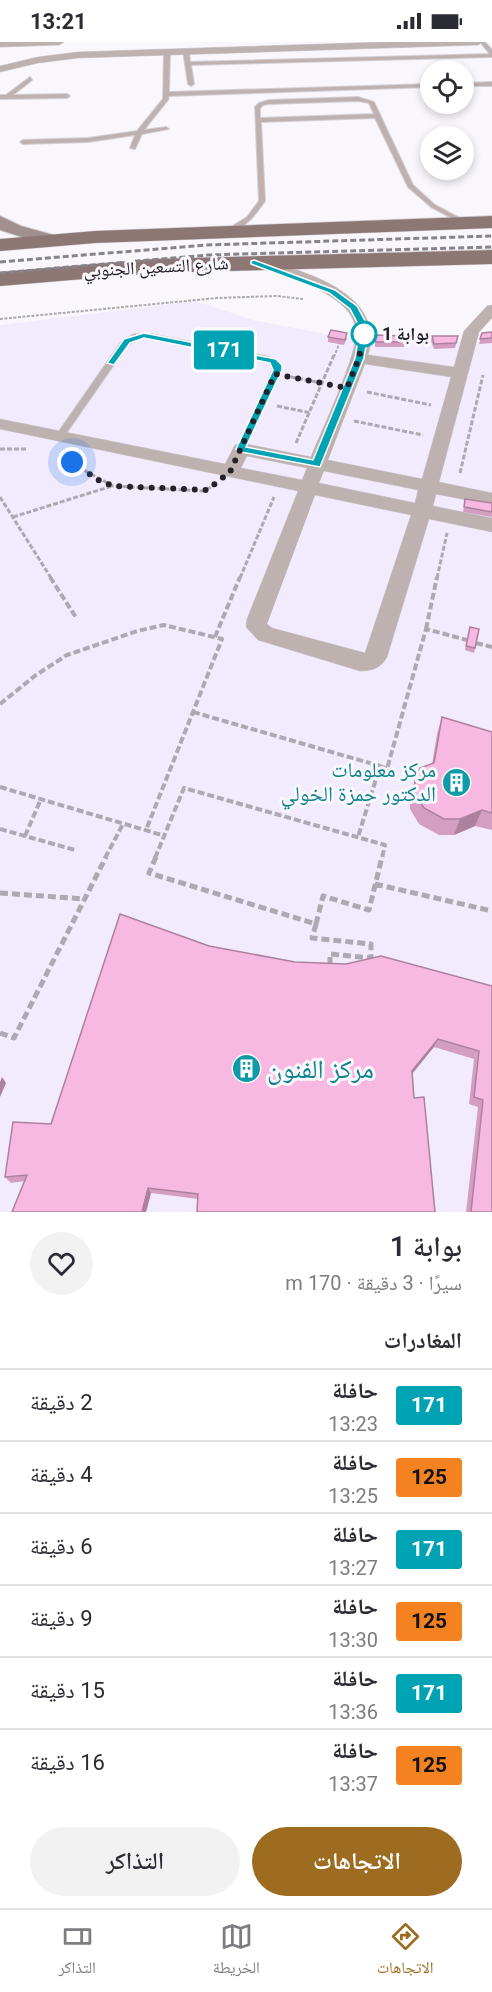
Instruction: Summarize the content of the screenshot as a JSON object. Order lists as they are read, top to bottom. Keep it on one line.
{"streets":{"main road":["شارع التسعين الجنوبي"]},"places":{"other":["بوابة 1"],"building":["مركز معلومات الدكتور حمزة الخولي","مركز الفنون"]},"lines":["bus line 171"],"page":{"status":"13:21","on_map":"171","heading":[["بوابة 1","سيرًا · 3 دقيقة · 170 m"],"المغادرات"],"list":[{"mark":"171","name":"حافلة","note":"13:23","value":"2 دقيقة"},{"mark":"125","name":"حافلة","note":"13:25","value":"4 دقيقة"},{"mark":"171","name":"حافلة","note":"13:27","value":"6 دقيقة"},{"mark":"125","name":"حافلة","note":"13:30","value":"9 دقيقة"},{"mark":"171","name":"حافلة","note":"13:36","value":"15 دقيقة"},{"mark":"125","name":"حافلة","note":"13:37","value":"16 دقيقة"}],"buttons":["الاتجاهات","التذاكر"],"tabs":["الاتجاهات","الخريطة","التذاكر"]}}
